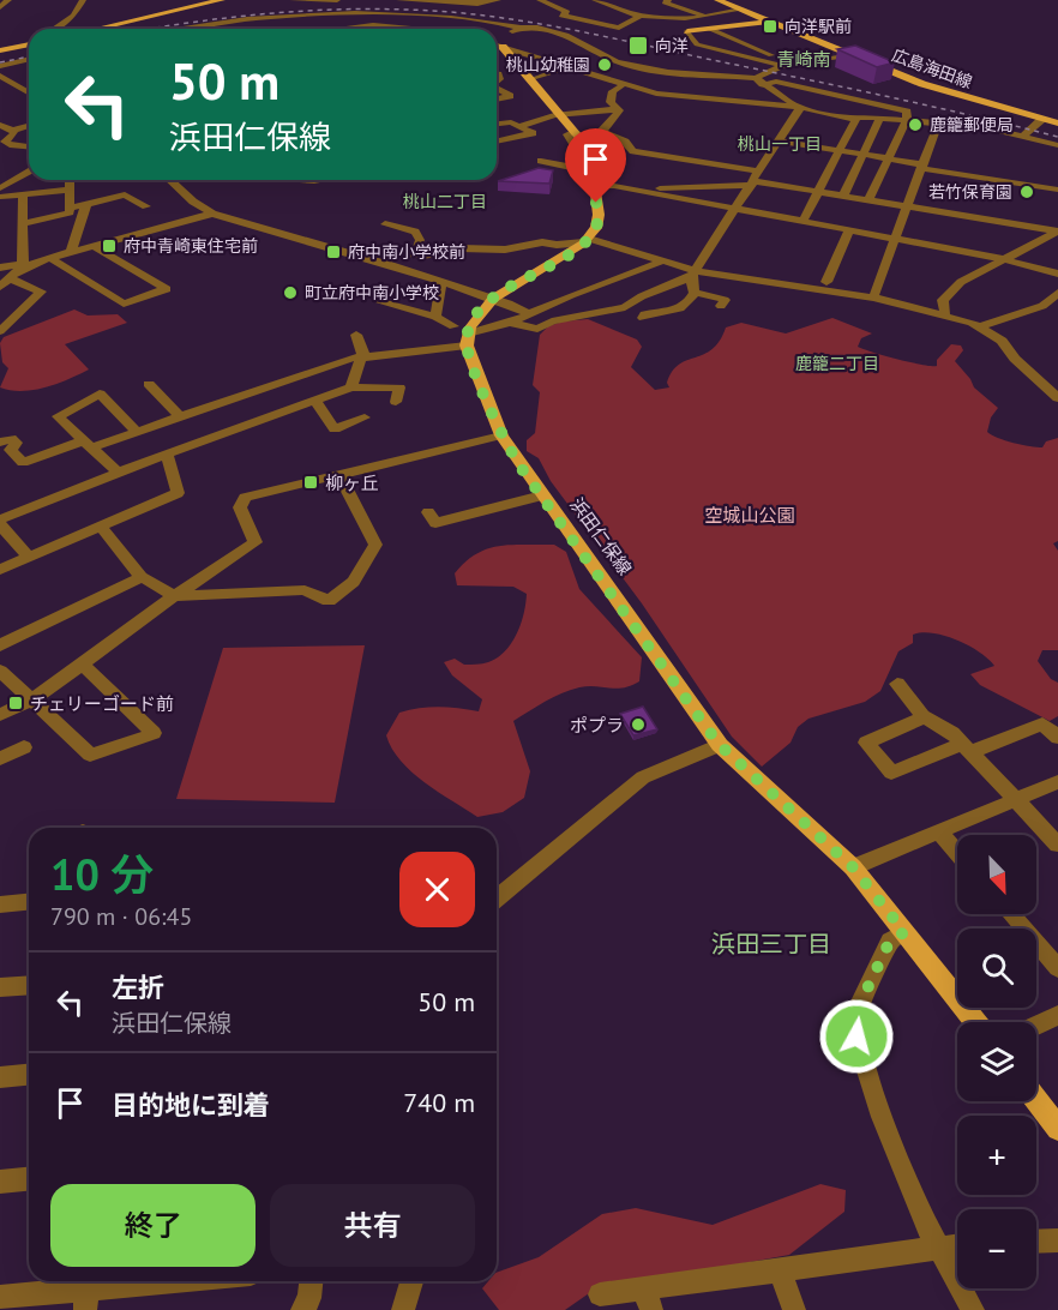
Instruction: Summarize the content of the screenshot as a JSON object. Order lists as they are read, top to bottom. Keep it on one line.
{"streets":{"main road":["広島海田線","浜田仁保線"]},"districts":["青崎南","桃山一丁目","桃山二丁目","鹿籠二丁目","浜田三丁目"],"parks":["空城山公園"],"places":{"transit":["向洋駅前","向洋","府中青崎東住宅前","府中南小学校前","柳ヶ丘","チェリーゴード前"],"other":["桃山幼稚園","鹿籠郵便局","若竹保育園","町立府中南小学校","ポプラ"]},"north":"bottom right","page":{"turn":["50 m","浜田仁保線"],"heading":["10 分","790 m · 06:45"],"map_buttons":["+","−"],"list":[{"name":"左折","note":"浜田仁保線","value":"50 m"},{"name":"目的地に到着","value":"740 m"}],"buttons":["終了","共有"]}}
